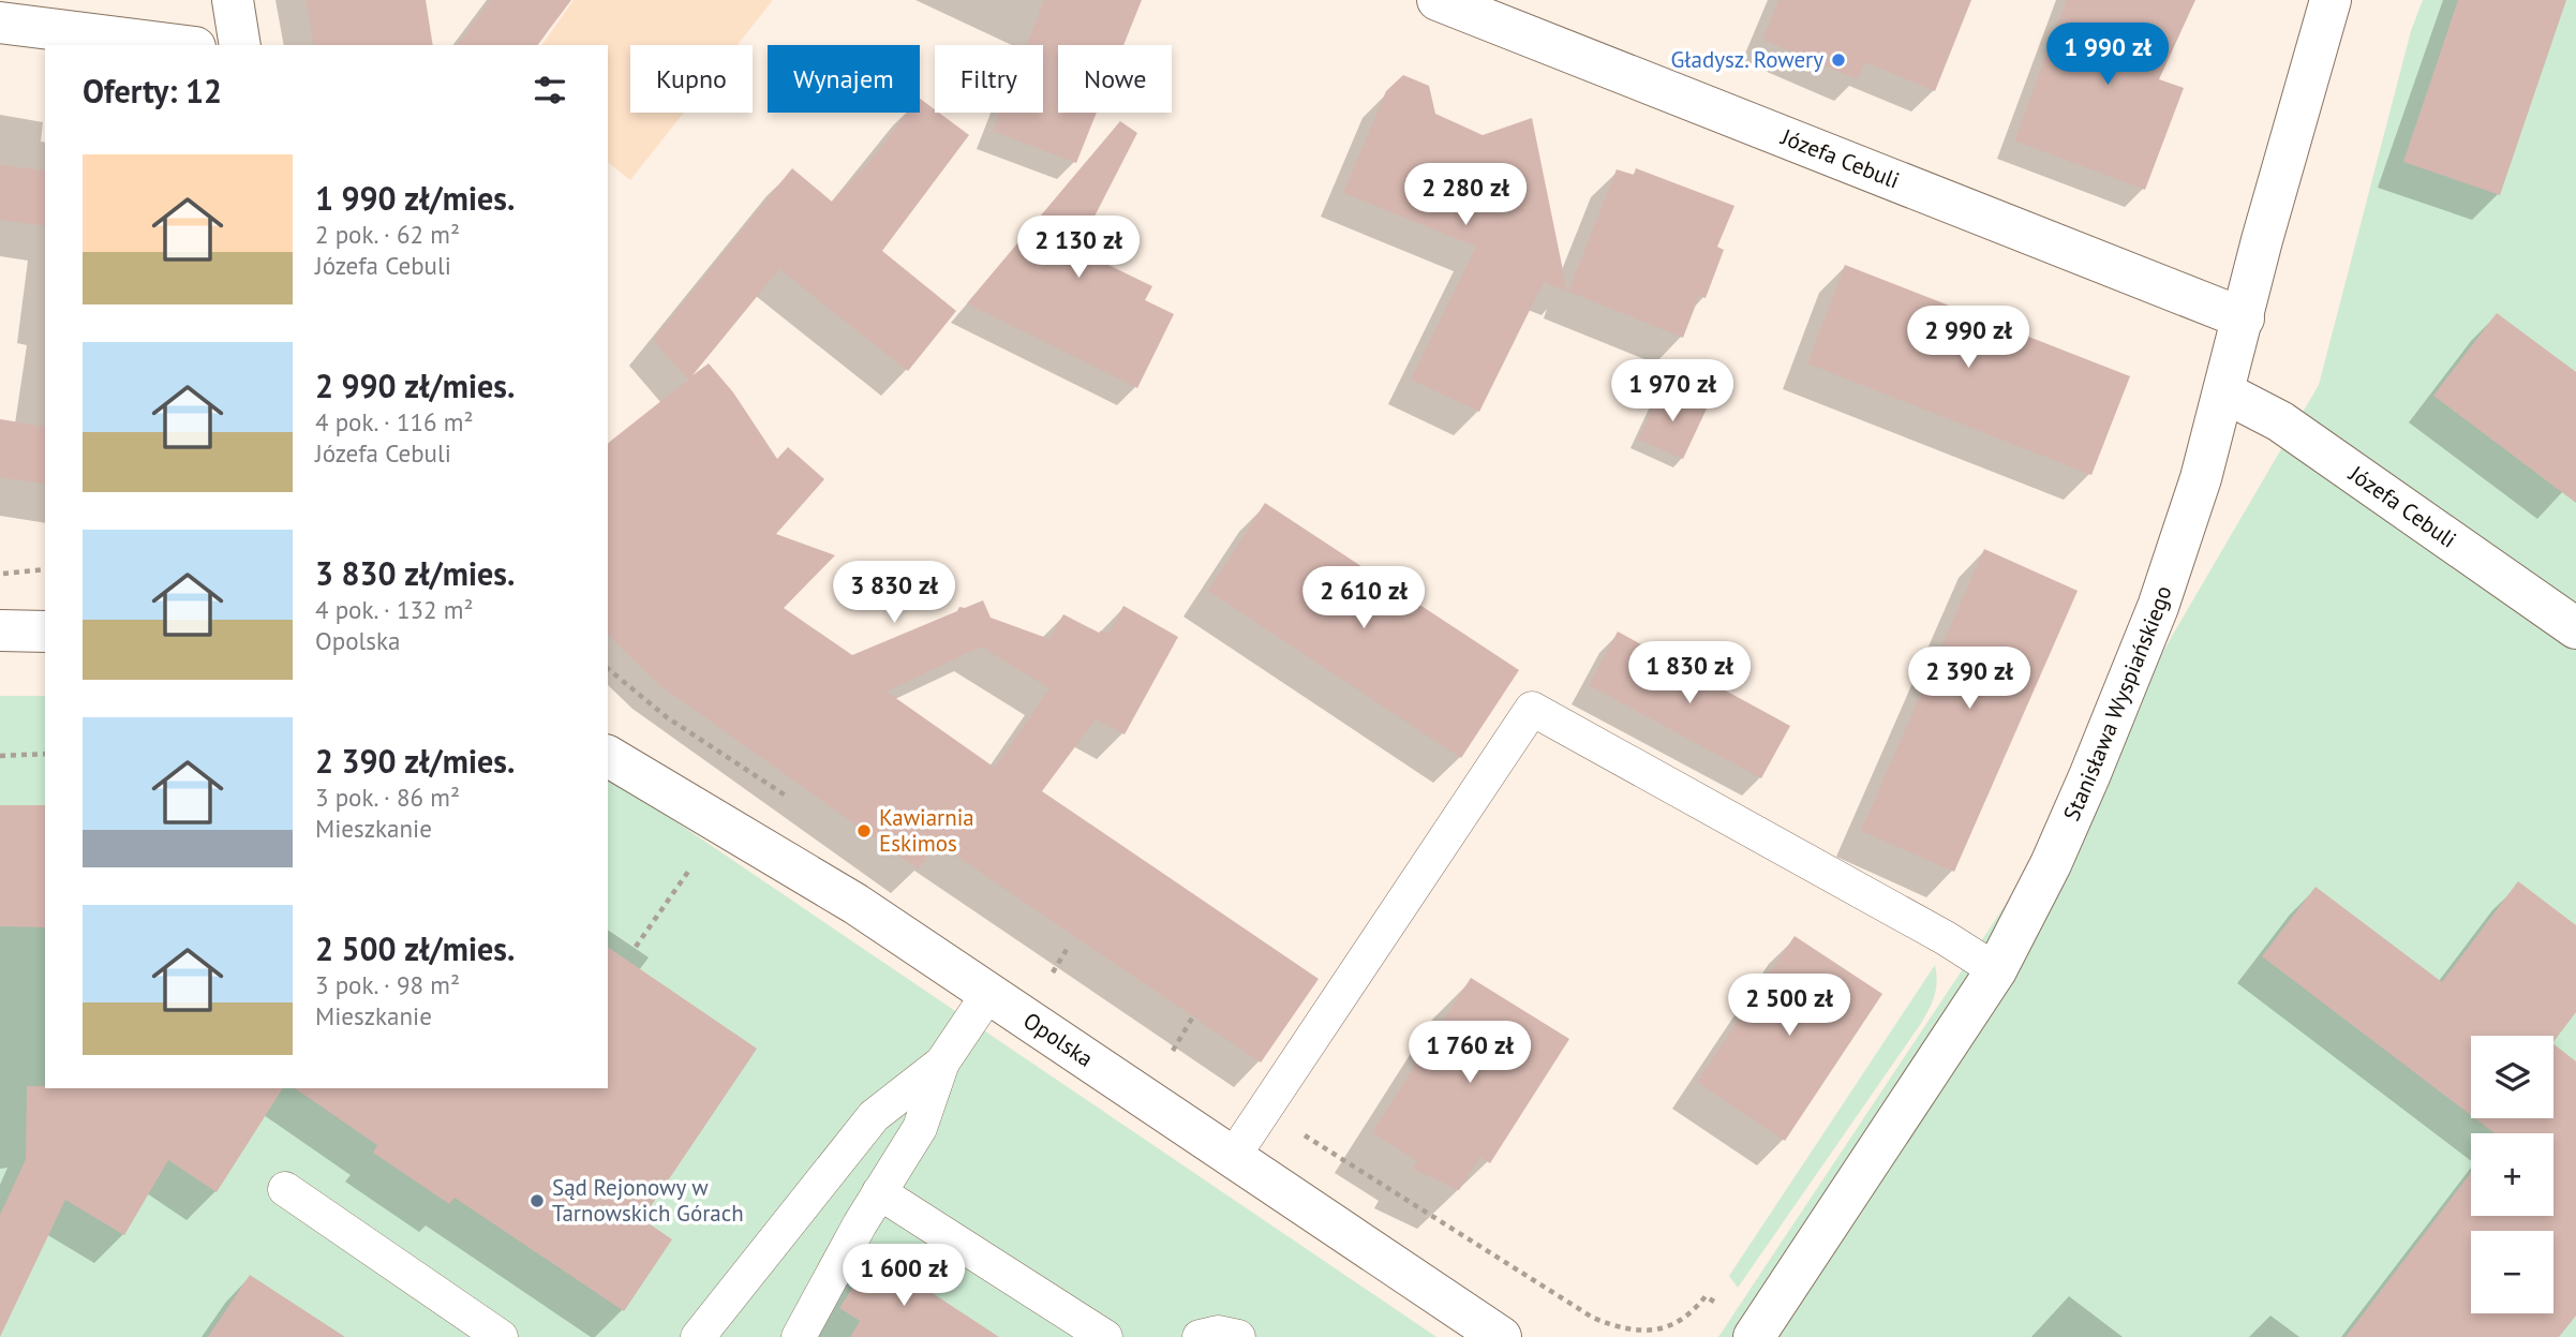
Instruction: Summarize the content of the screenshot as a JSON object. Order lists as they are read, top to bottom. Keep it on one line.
{"streets":{"street":["Józefa Cebuli","Stanisława Wyspiańskiego","Opolska"]},"crossings":[["Józefa Cebuli","Stanisława Wyspiańskiego"]],"places":["Gładysz. Rowery","Kawiarnia Eskimos","Sąd Rejonowy w Tarnowskich Górach"],"page":{"price":["1 990 zł","2 280 zł","2 130 zł","2 990 zł","1 970 zł","3 830 zł","2 610 zł","1 830 zł","2 390 zł","2 500 zł","1 760 zł","1 600 zł"],"chip":["Kupno","Wynajem","Filtry","Nowe"],"heading":"Oferty: 12","list":[{"name":"1 990 zł/mies.","note":"2 pok. · 62 m² · Józefa Cebuli"},{"name":"2 990 zł/mies.","note":"4 pok. · 116 m² · Józefa Cebuli"},{"name":"3 830 zł/mies.","note":"4 pok. · 132 m² · Opolska"},{"name":"2 390 zł/mies.","note":"3 pok. · 86 m² · Mieszkanie"},{"name":"2 500 zł/mies.","note":"3 pok. · 98 m² · Mieszkanie"}],"map_buttons":["+","−"]}}
